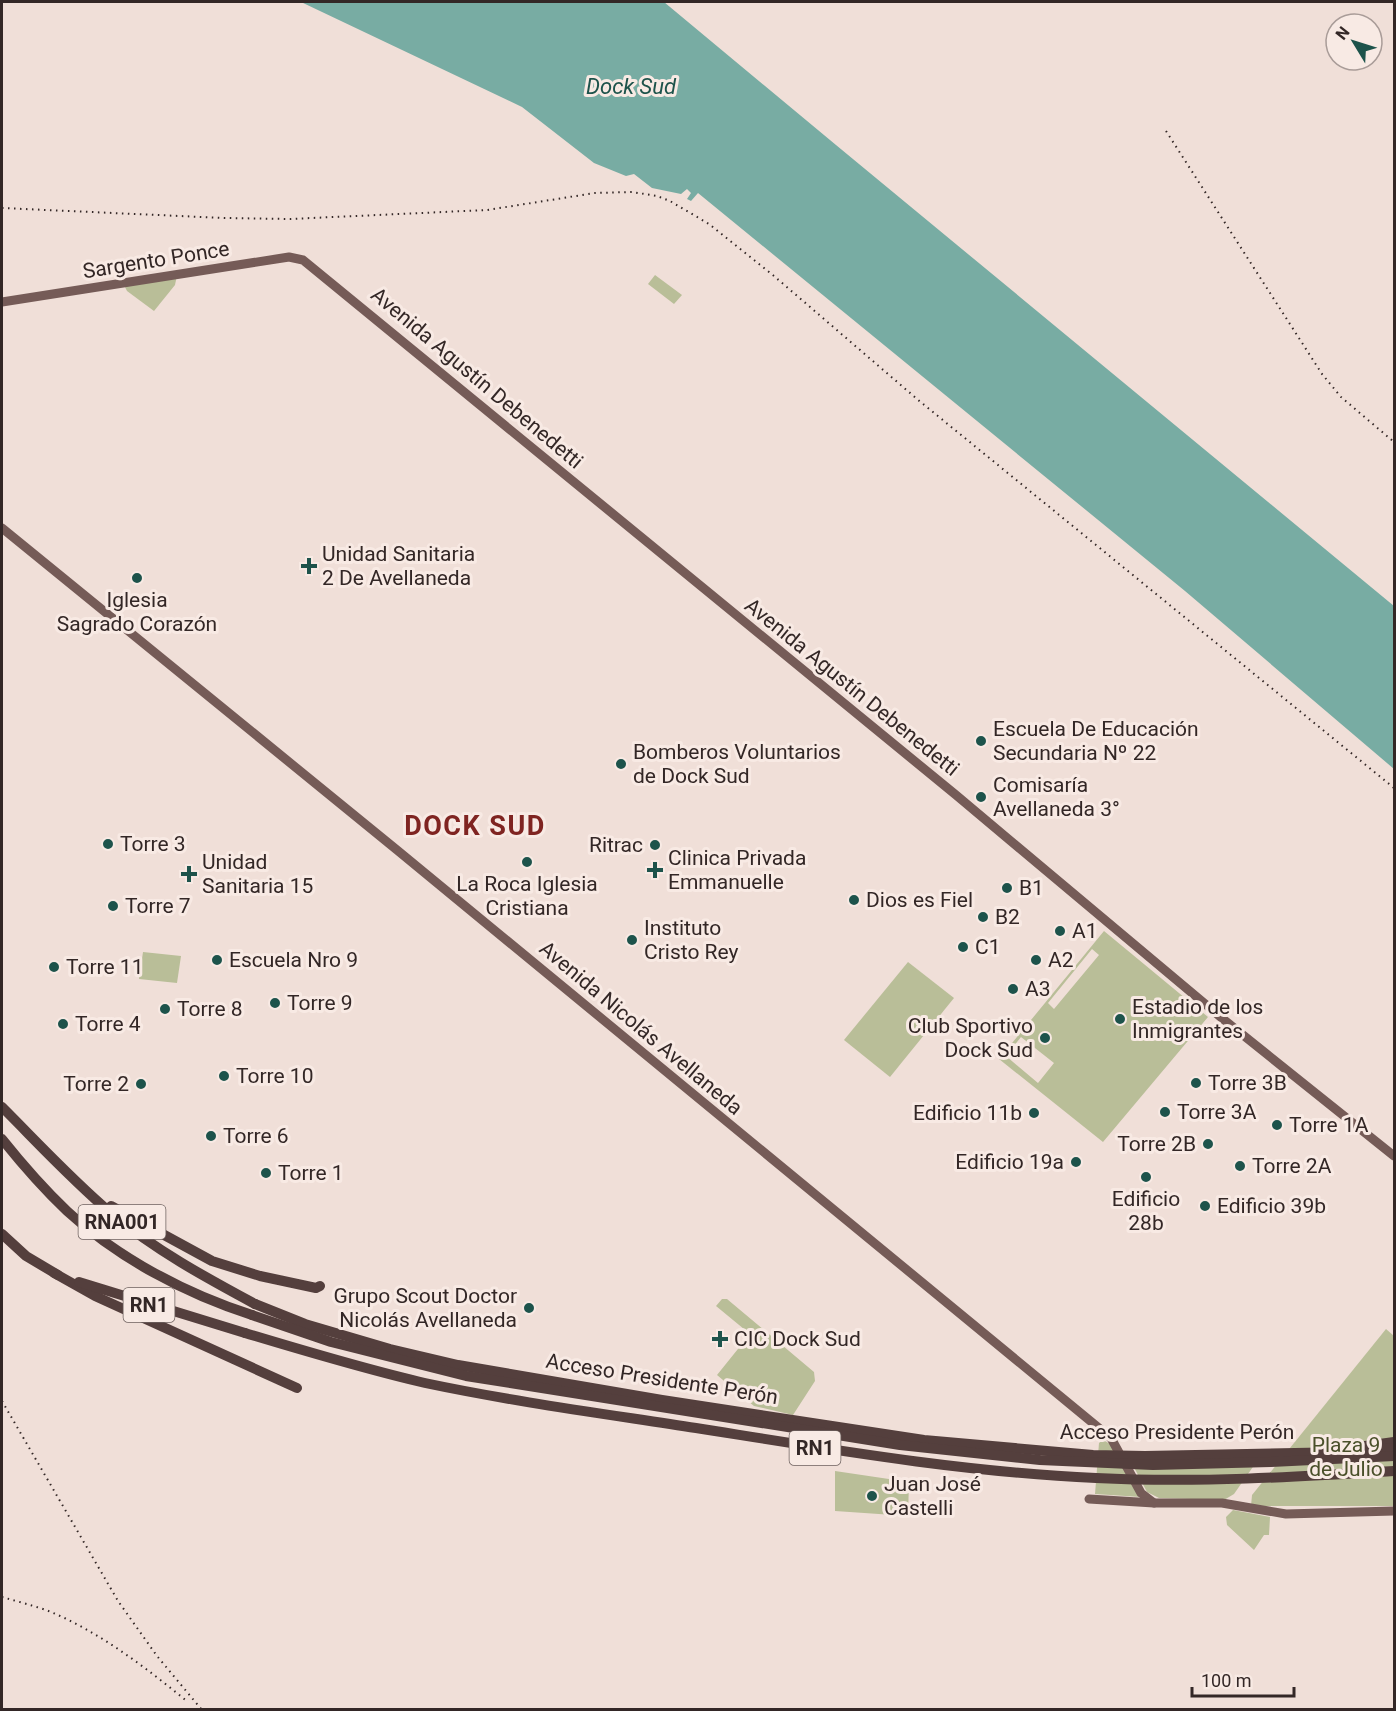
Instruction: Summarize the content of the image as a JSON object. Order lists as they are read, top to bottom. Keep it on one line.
{"streets":{"highway":["RNA001","RN1","Acceso Presidente Perón"],"main road":["Sargento Ponce","Avenida Agustín Debenedetti","Avenida Nicolás Avellaneda"]},"crossings":[["Sargento Ponce","Avenida Agustín Debenedetti"]],"districts":["DOCK SUD"],"water":["Dock Sud"],"parks":["Plaza 9 de Julio"],"places":{"health":["Unidad Sanitaria 2 De Avellaneda","Clinica Privada Emmanuelle","Unidad Sanitaria 15","CIC Dock Sud"],"other":["Iglesia Sagrado Corazón","Escuela De Educación Secundaria Nº 22","Bomberos Voluntarios de Dock Sud","Comisaría Avellaneda 3°","Torre 3","Ritrac","La Roca Iglesia Cristiana","B1","Dios es Fiel","Torre 7","B2","A1","Instituto Cristo Rey","C1","Escuela Nro 9","A2","Torre 11","A3","Torre 9","Torre 8","Estadio de los Inmigrantes","Torre 4","Club Sportivo Dock Sud","Torre 10","Torre 3B","Torre 2","Torre 3A","Edificio 11b","Torre 1A","Torre 6","Torre 2B","Edificio 19a","Torre 2A","Torre 1","Edificio 28b","Edificio 39b","Grupo Scout Doctor Nicolás Avellaneda","Juan José Castelli"]},"scale_bar":"100 m","north":"top left"}
